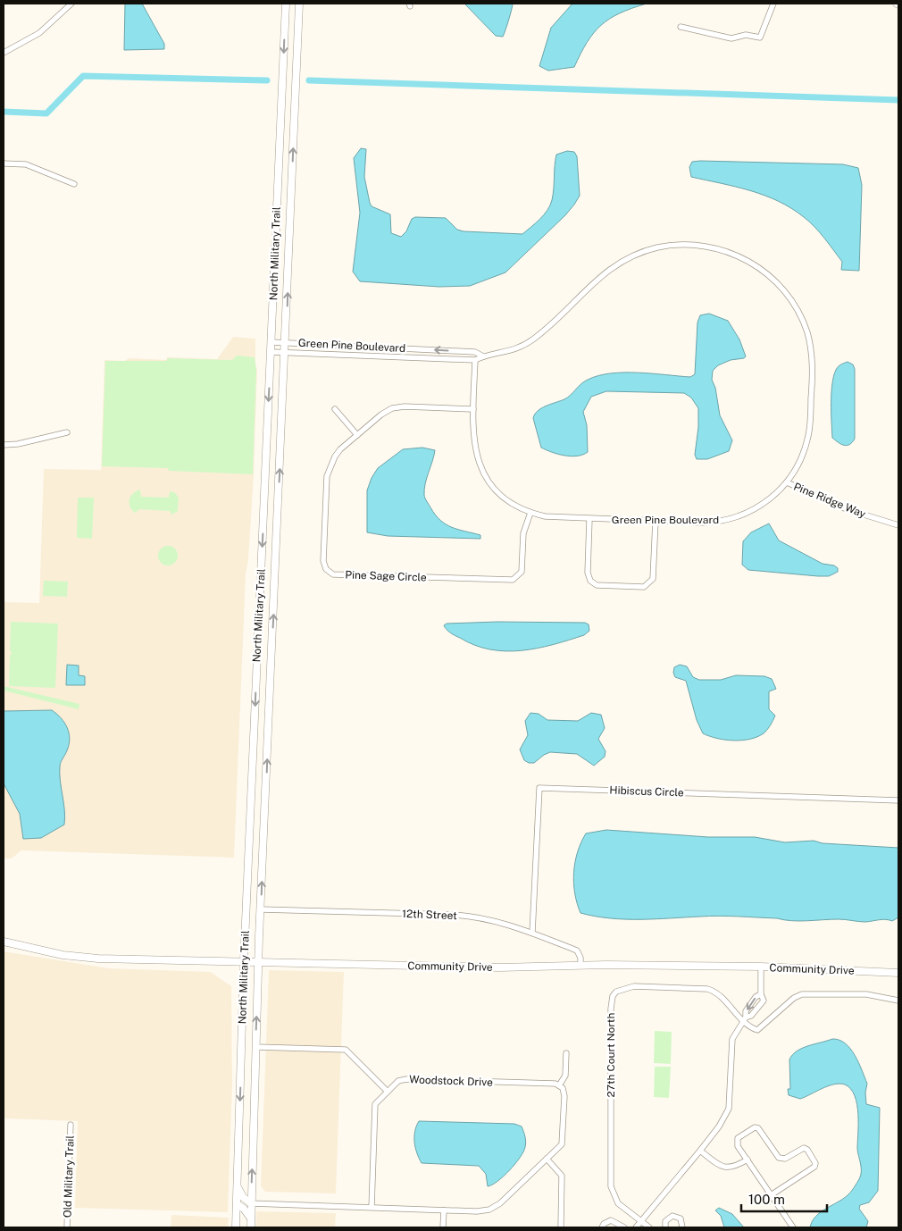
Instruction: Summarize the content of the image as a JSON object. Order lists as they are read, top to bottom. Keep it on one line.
{"streets":{"main road":["North Military Trail","Community Drive"],"street":["Green Pine Boulevard","Pine Ridge Way","Pine Sage Circle","Hibiscus Circle","12th Street","27th Court North","Woodstock Drive","Old Military Trail"]},"crossings":[["North Military Trail","Green Pine Boulevard"],["North Military Trail","12th Street"],["North Military Trail","Community Drive"],["Green Pine Boulevard","Pine Ridge Way"],["Green Pine Boulevard","Pine Sage Circle"],["Hibiscus Circle","12th Street"],["12th Street","Community Drive"]],"scale_bar":"100 m"}
